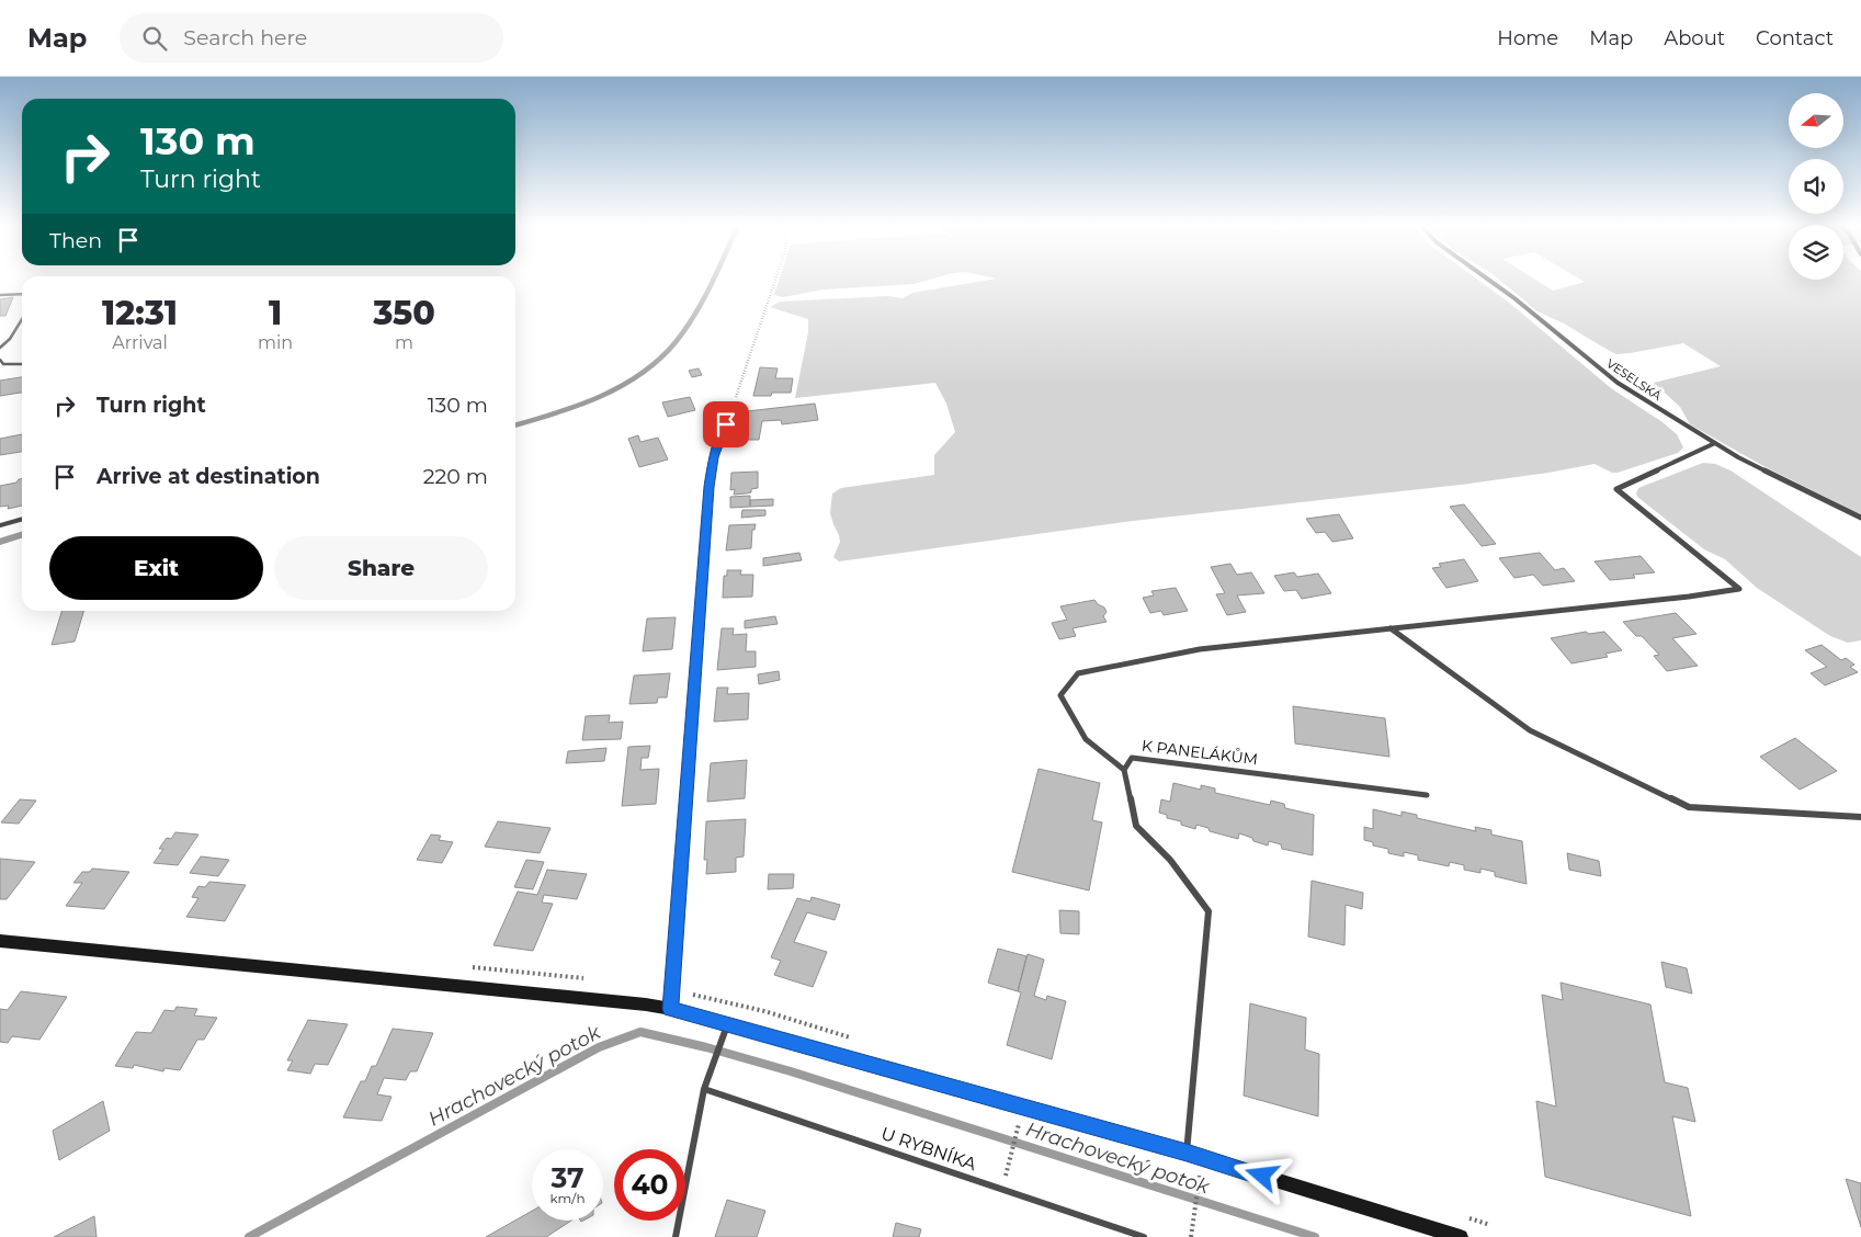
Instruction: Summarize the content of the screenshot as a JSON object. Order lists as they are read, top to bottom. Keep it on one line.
{"streets":{"street":["VESELSKÁ","K PANELÁKŮM","U RYBNÍKA"]},"water":["Hrachovecký potok"],"north":"left","page":{"header":"Map","search":"Search here","nav":["Home","Map","About","Contact"],"turn":["130 m","Turn right"],"then":"Then","eta":["12:31","Arrival","1","min","350","m"],"list":[{"name":"Turn right","value":"130 m"},{"name":"Arrive at destination","value":"220 m"}],"buttons":["Exit","Share"],"speed":"37 km/h","limit":"40"}}
